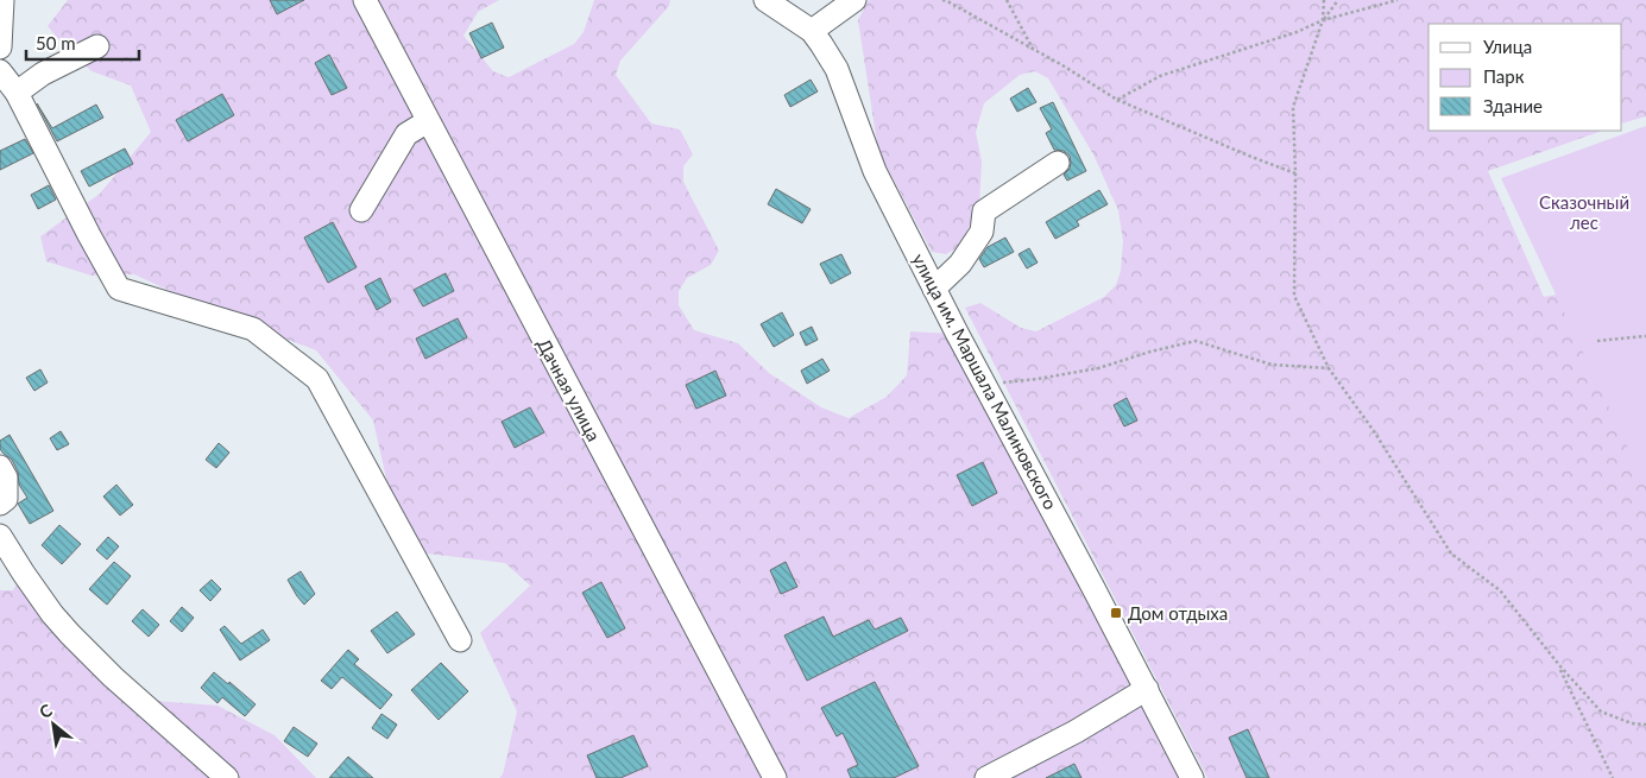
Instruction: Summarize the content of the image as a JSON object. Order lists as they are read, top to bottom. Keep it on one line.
{"streets":{"street":["улица им. Маршала Малиновского","Дачная улица"]},"parks":["Сказочный лес"],"places":{"transit":["Дом отдыха"]},"legend":["Улица","Парк","Здание"],"scale_bar":"50 m","north":"top left"}
